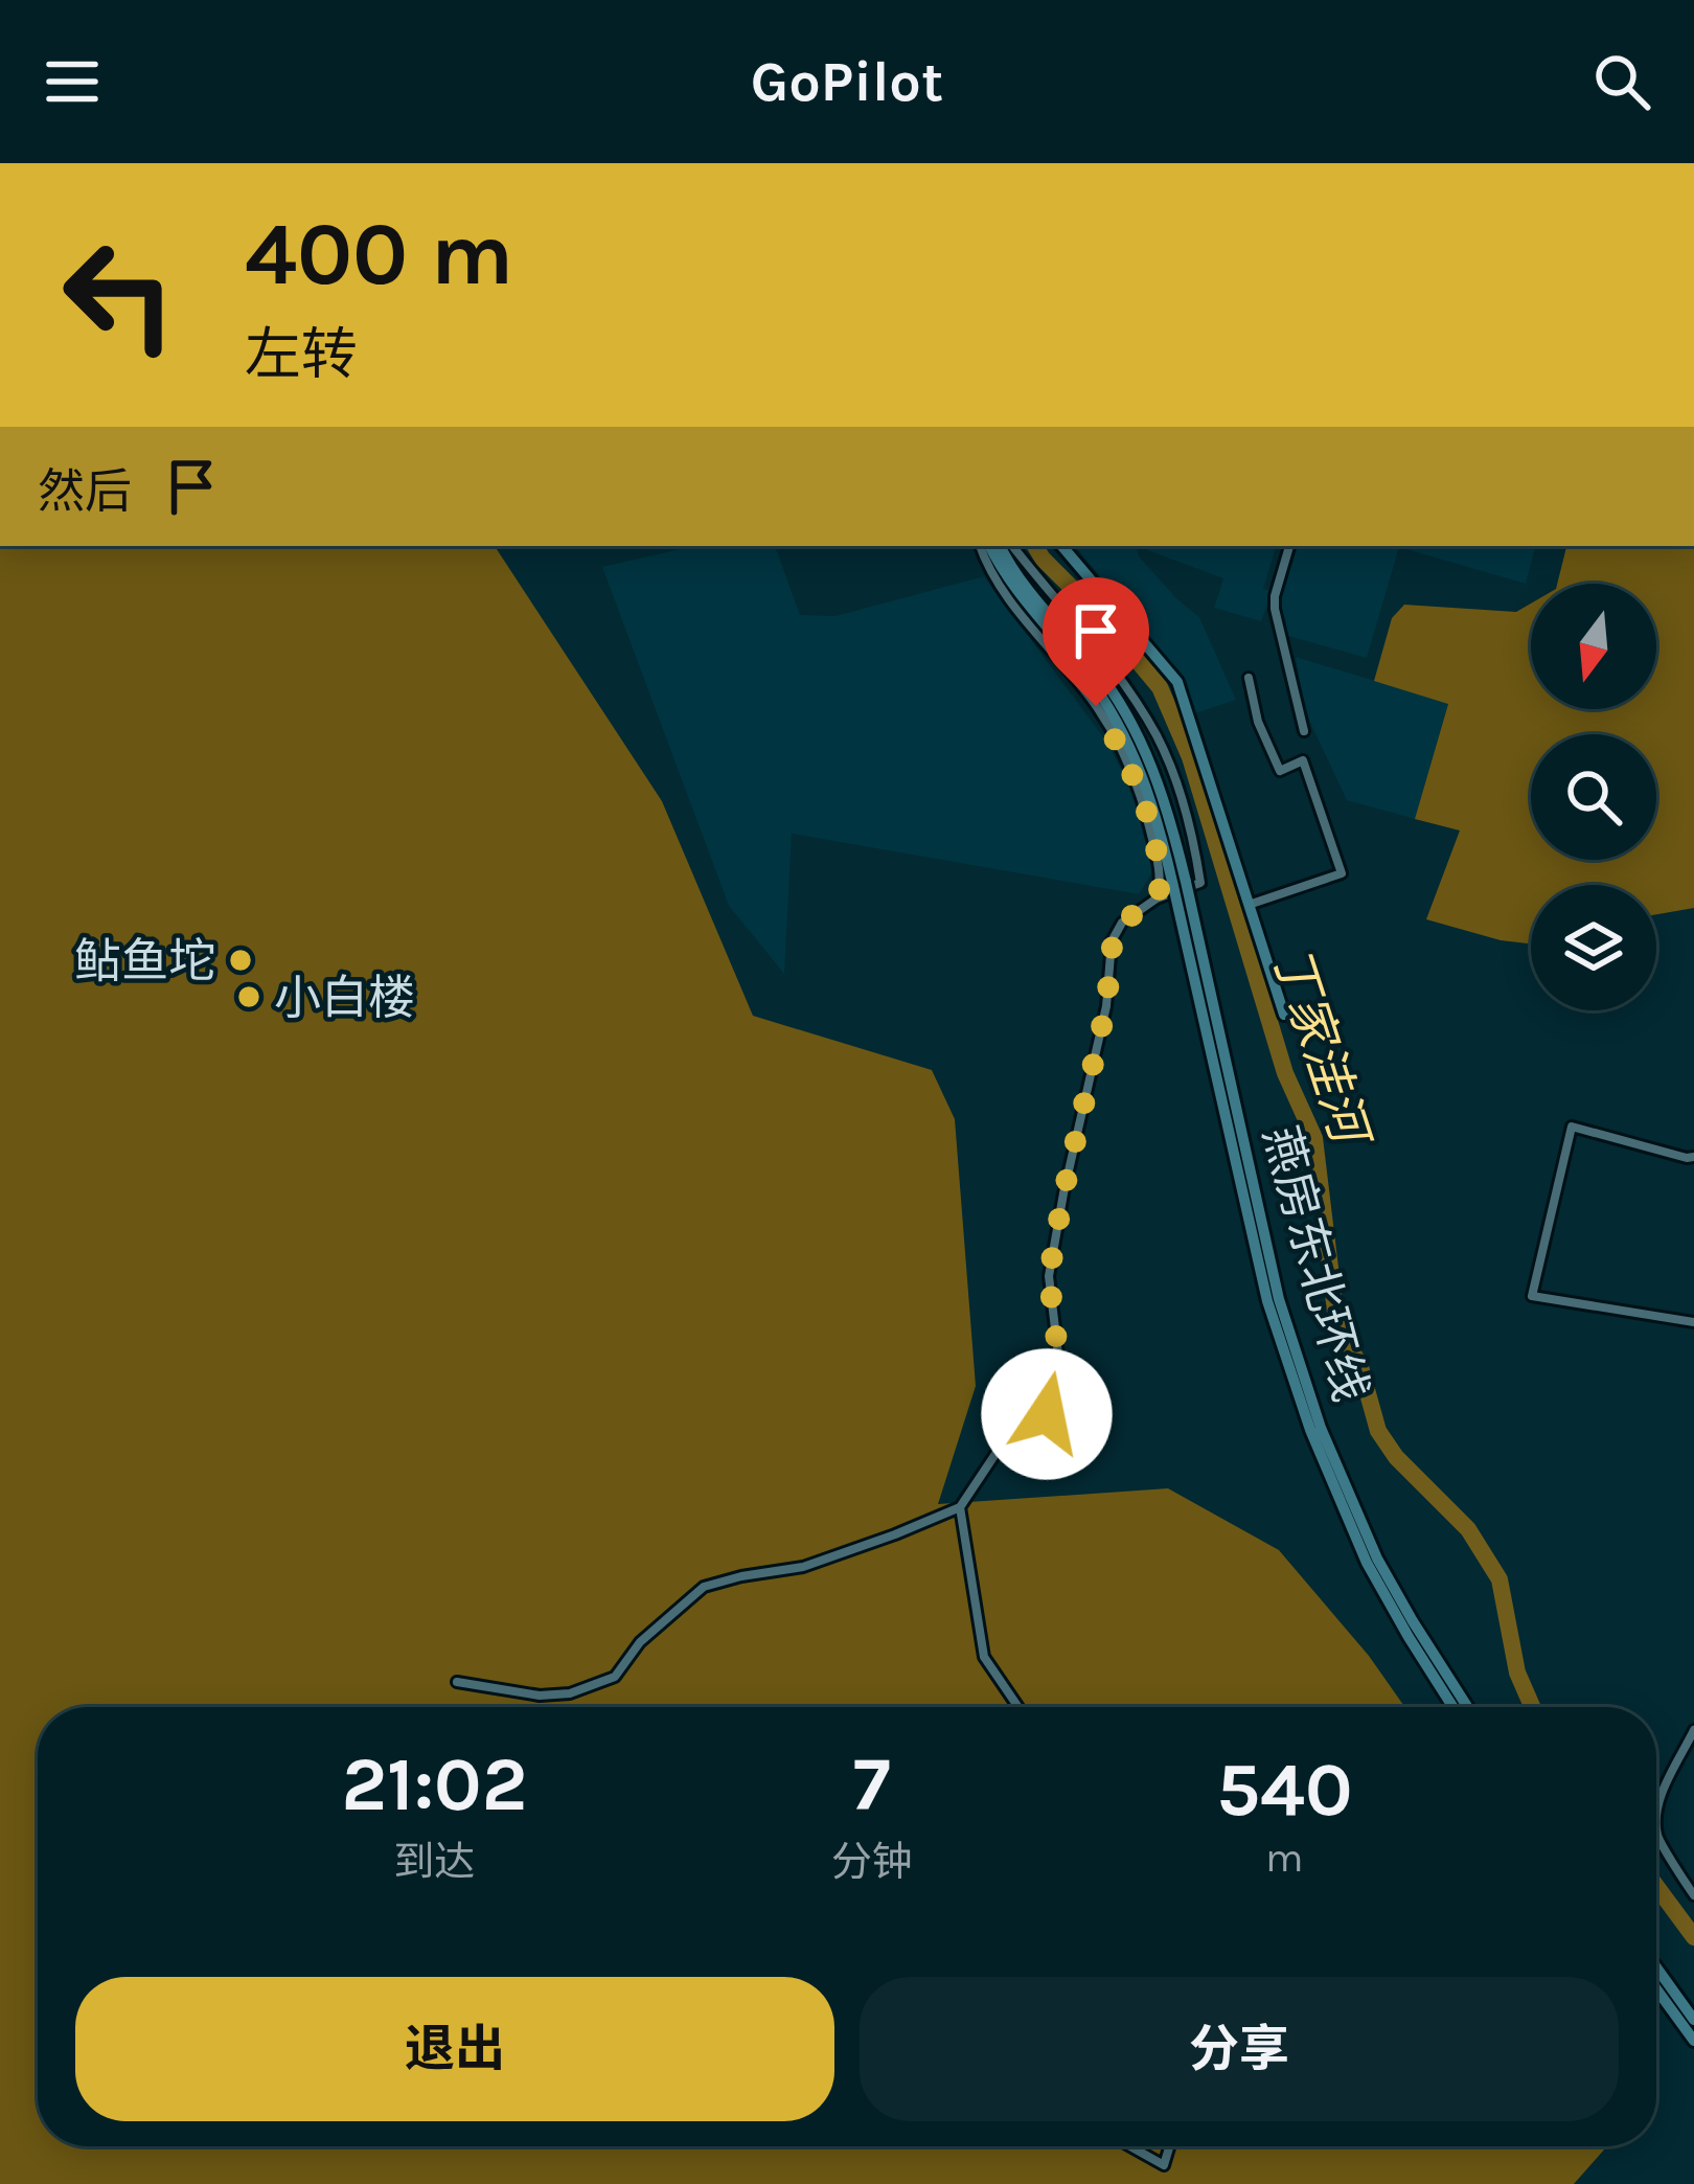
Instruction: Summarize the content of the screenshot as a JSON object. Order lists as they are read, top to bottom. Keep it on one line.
{"streets":{"main road":["燕房东北环线"]},"water":["丁家洼河"],"places":["鲇鱼坨","小白楼"],"north":"bottom","page":{"header":"GoPilot","turn":["400 m","左转"],"then":"然后","eta":["21:02","到达","7","分钟","540","m"],"buttons":["退出","分享"]}}
